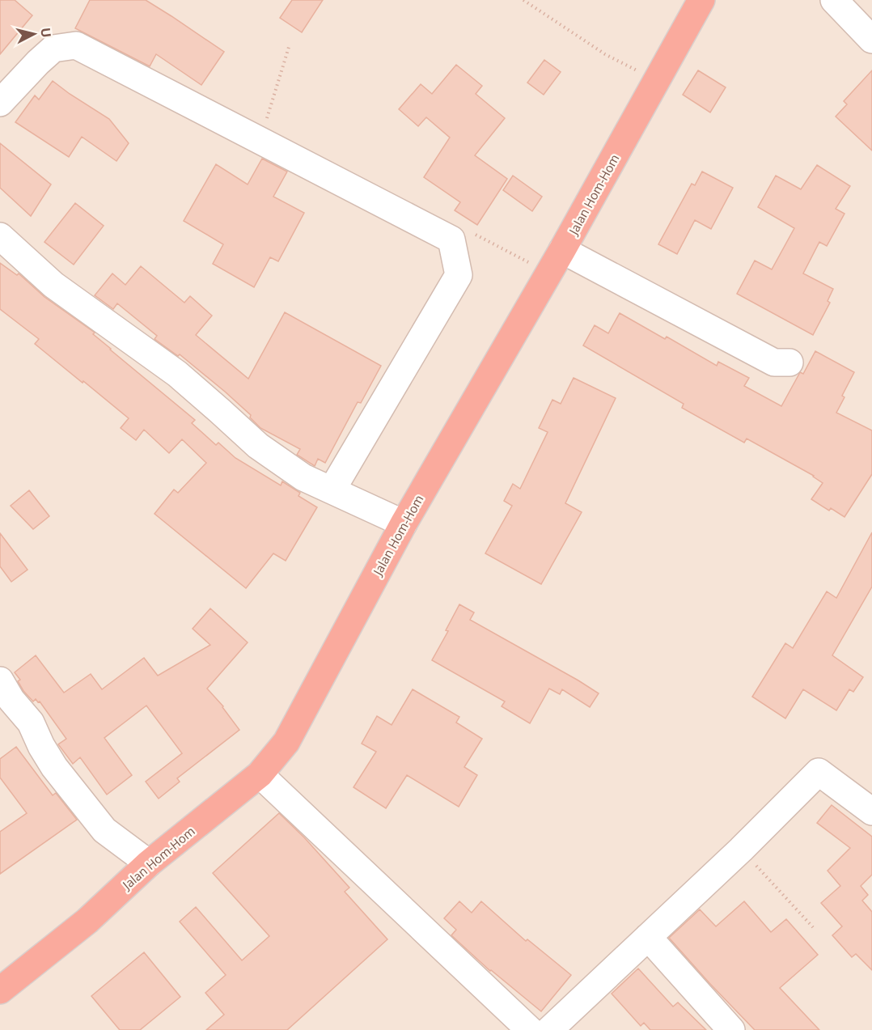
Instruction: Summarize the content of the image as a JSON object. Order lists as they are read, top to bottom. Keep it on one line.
{"streets":{"highway":["Jalan Hom-Hom"]},"north":"right"}
